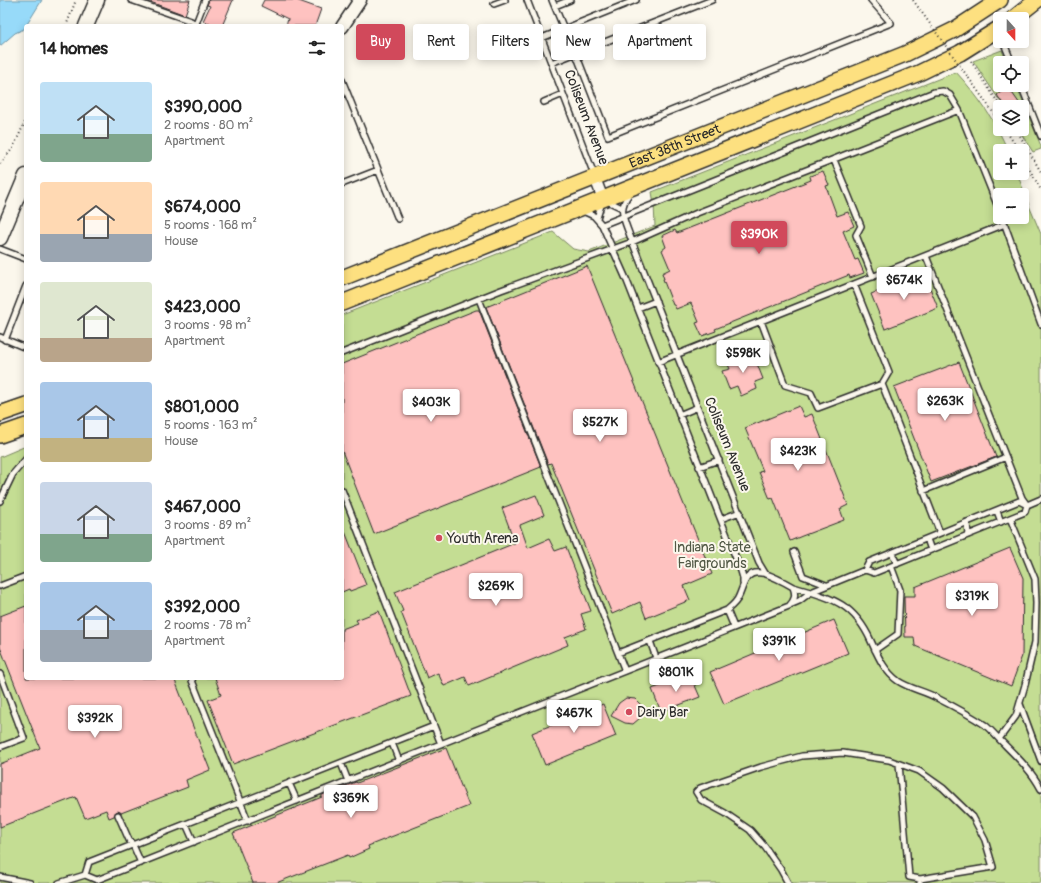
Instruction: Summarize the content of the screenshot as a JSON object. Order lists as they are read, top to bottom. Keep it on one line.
{"streets":{"main road":["East 38th Street"],"street":["Coliseum Avenue"]},"crossings":[["Coliseum Avenue","East 38th Street"]],"parks":["Indiana State Fairgrounds"],"places":["Youth Arena","Dairy Bar"],"north":"bottom","page":{"map_buttons":["+","−"],"chip":["Buy","Rent","Filters","New","Apartment"],"heading":"14 homes","list":[{"name":"$390,000","note":"2 rooms · 80 m² · Apartment"},{"name":"$674,000","note":"5 rooms · 168 m² · House"},{"name":"$423,000","note":"3 rooms · 98 m² · Apartment"},{"name":"$801,000","note":"5 rooms · 163 m² · House"},{"name":"$467,000","note":"3 rooms · 89 m² · Apartment"},{"name":"$392,000","note":"2 rooms · 78 m² · Apartment"}],"price":["$390K","$674K","$598K","$263K","$403K","$527K","$423K","$269K","$319K","$391K","$801K","$467K","$392K","$369K"]}}
